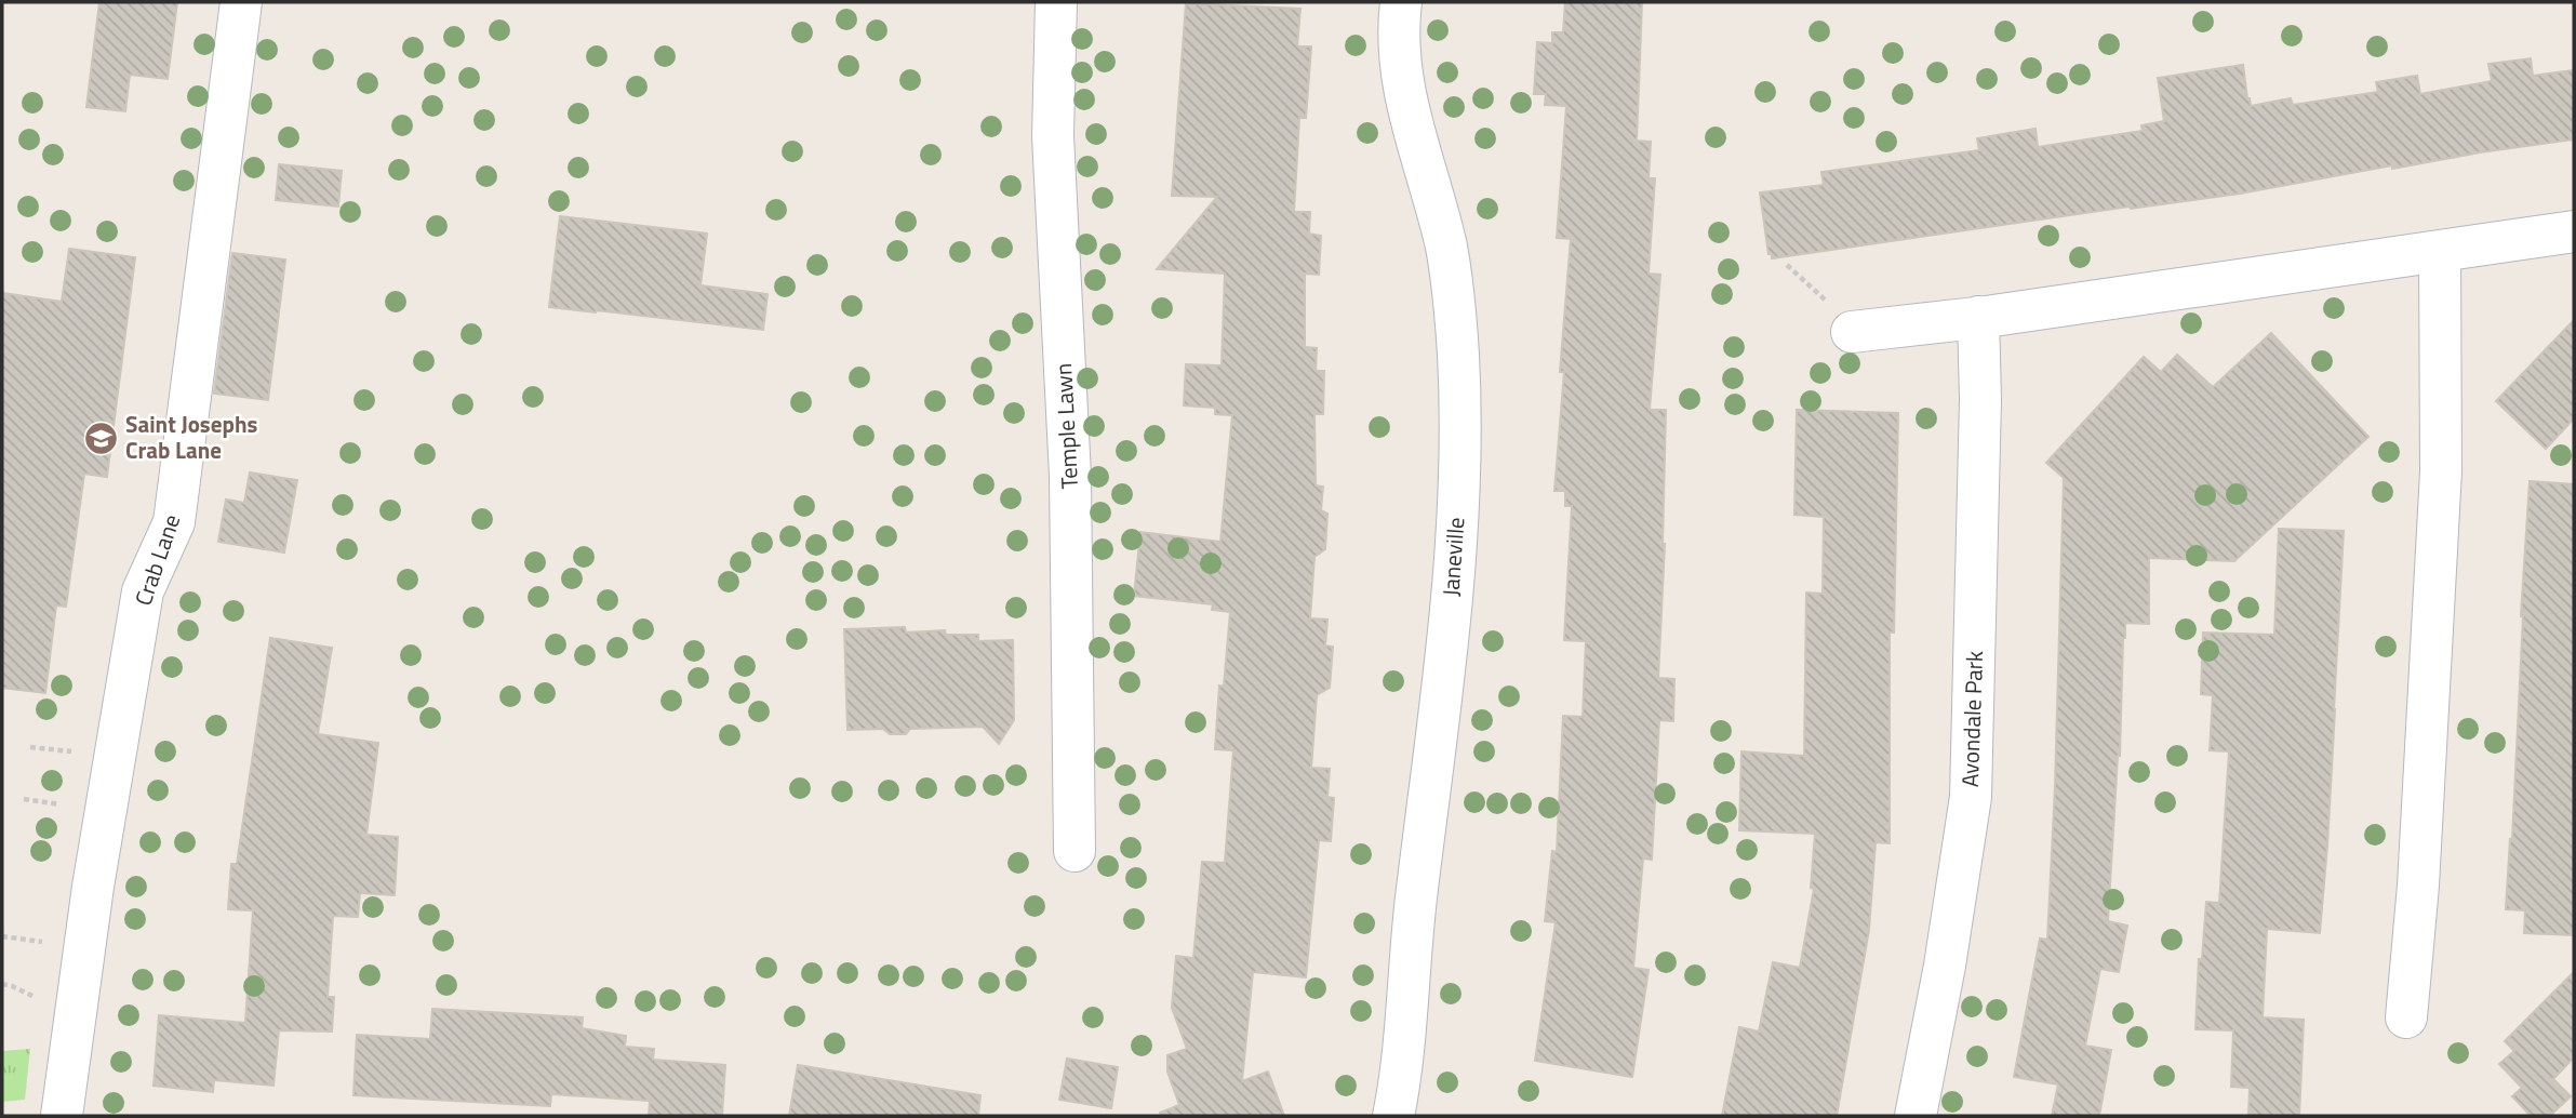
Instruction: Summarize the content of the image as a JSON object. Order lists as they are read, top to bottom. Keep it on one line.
{"streets":{"street":["Temple Lawn","Janeville","Crab Lane","Avondale Park"]},"places":{"school or university":["Saint Josephs Crab Lane"]}}
